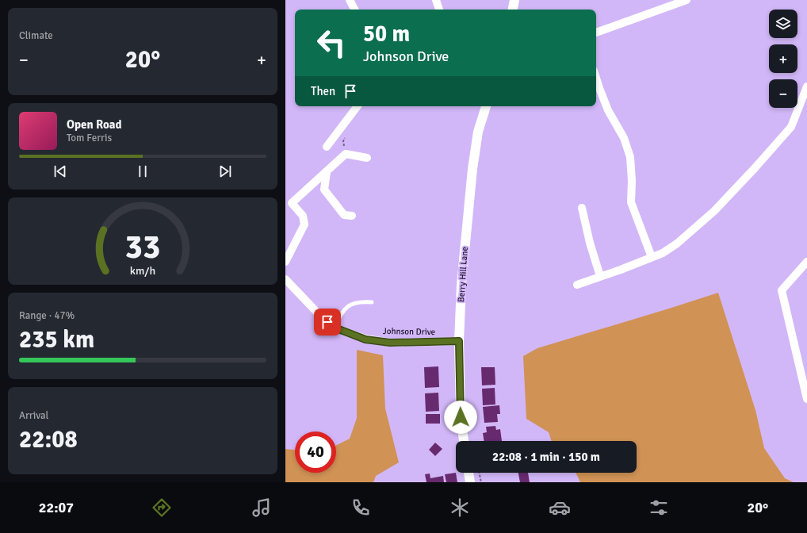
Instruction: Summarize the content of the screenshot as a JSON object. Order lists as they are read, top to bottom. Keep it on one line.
{"streets":{"street":["Berry Hill Lane","Johnson Drive"]},"crossings":[["Berry Hill Lane","Johnson Drive"]],"page":{"tile":["Climate",["Range · 47%","235 km"],["Arrival","22:08"]],"map_buttons":["+","−"],"turn":["50 m","Johnson Drive"],"heat":["−","20°","+"],"then":"Then","song":["Open Road","Tom Ferris"],"limit":"40","trip":"22:08 · 1 min · 150 m","tabs":["22:07","20°"],"gauge":["33","km/h"]}}
